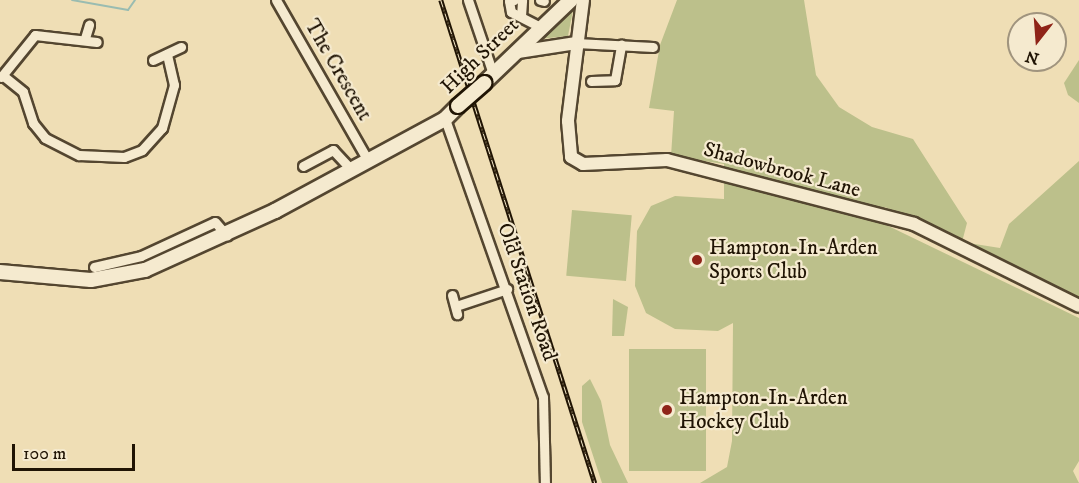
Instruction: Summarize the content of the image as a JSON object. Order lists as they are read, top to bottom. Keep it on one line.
{"streets":{"main road":["High Street"],"street":["The Crescent","Shadowbrook Lane","Old Station Road"]},"crossings":[["High Street","The Crescent"],["High Street","Old Station Road"]],"places":["Hampton-In-Arden Sports Club","Hampton-In-Arden Hockey Club"],"scale_bar":"100 m","north":"bottom"}
